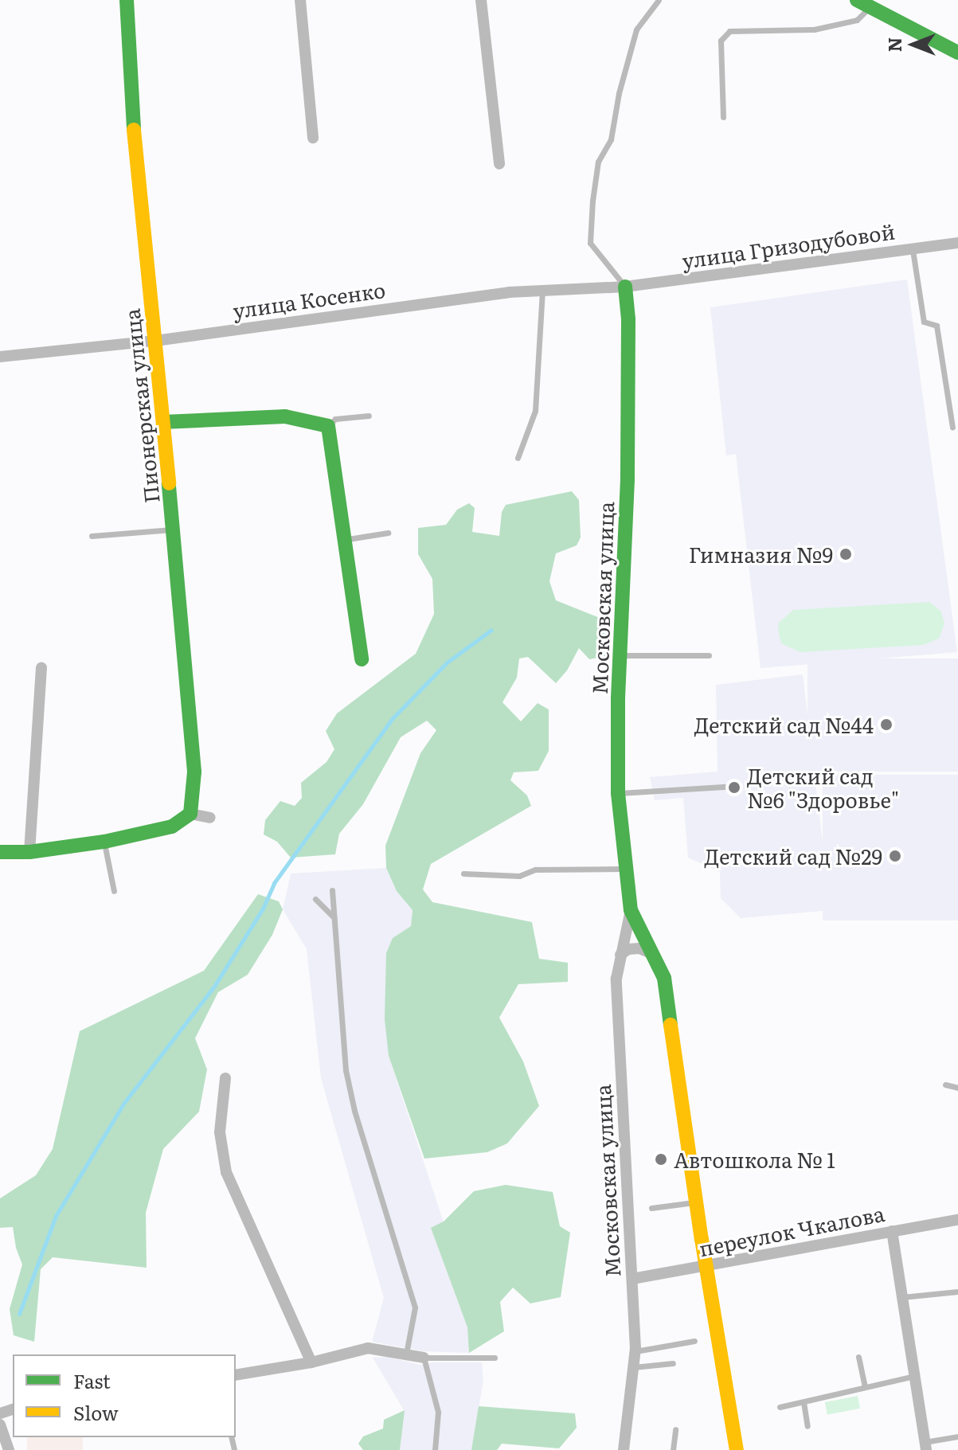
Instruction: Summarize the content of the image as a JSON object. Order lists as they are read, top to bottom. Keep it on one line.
{"streets":{"street":["улица Гризодубовой","улица Косенко","Пионерская улица","Московская улица","переулок Чкалова"]},"crossings":[["улица Гризодубовой","улица Косенко"],["улица Гризодубовой","Московская улица"],["улица Косенко","Пионерская улица"],["улица Косенко","Московская улица"],["Московская улица","переулок Чкалова"]],"places":["Гимназия №9","Детский сад №44","Детский сад №6 \"Здоровье\"","Детский сад №29","Автошкола № 1"],"legend":["Fast","Slow"],"north":"left"}
